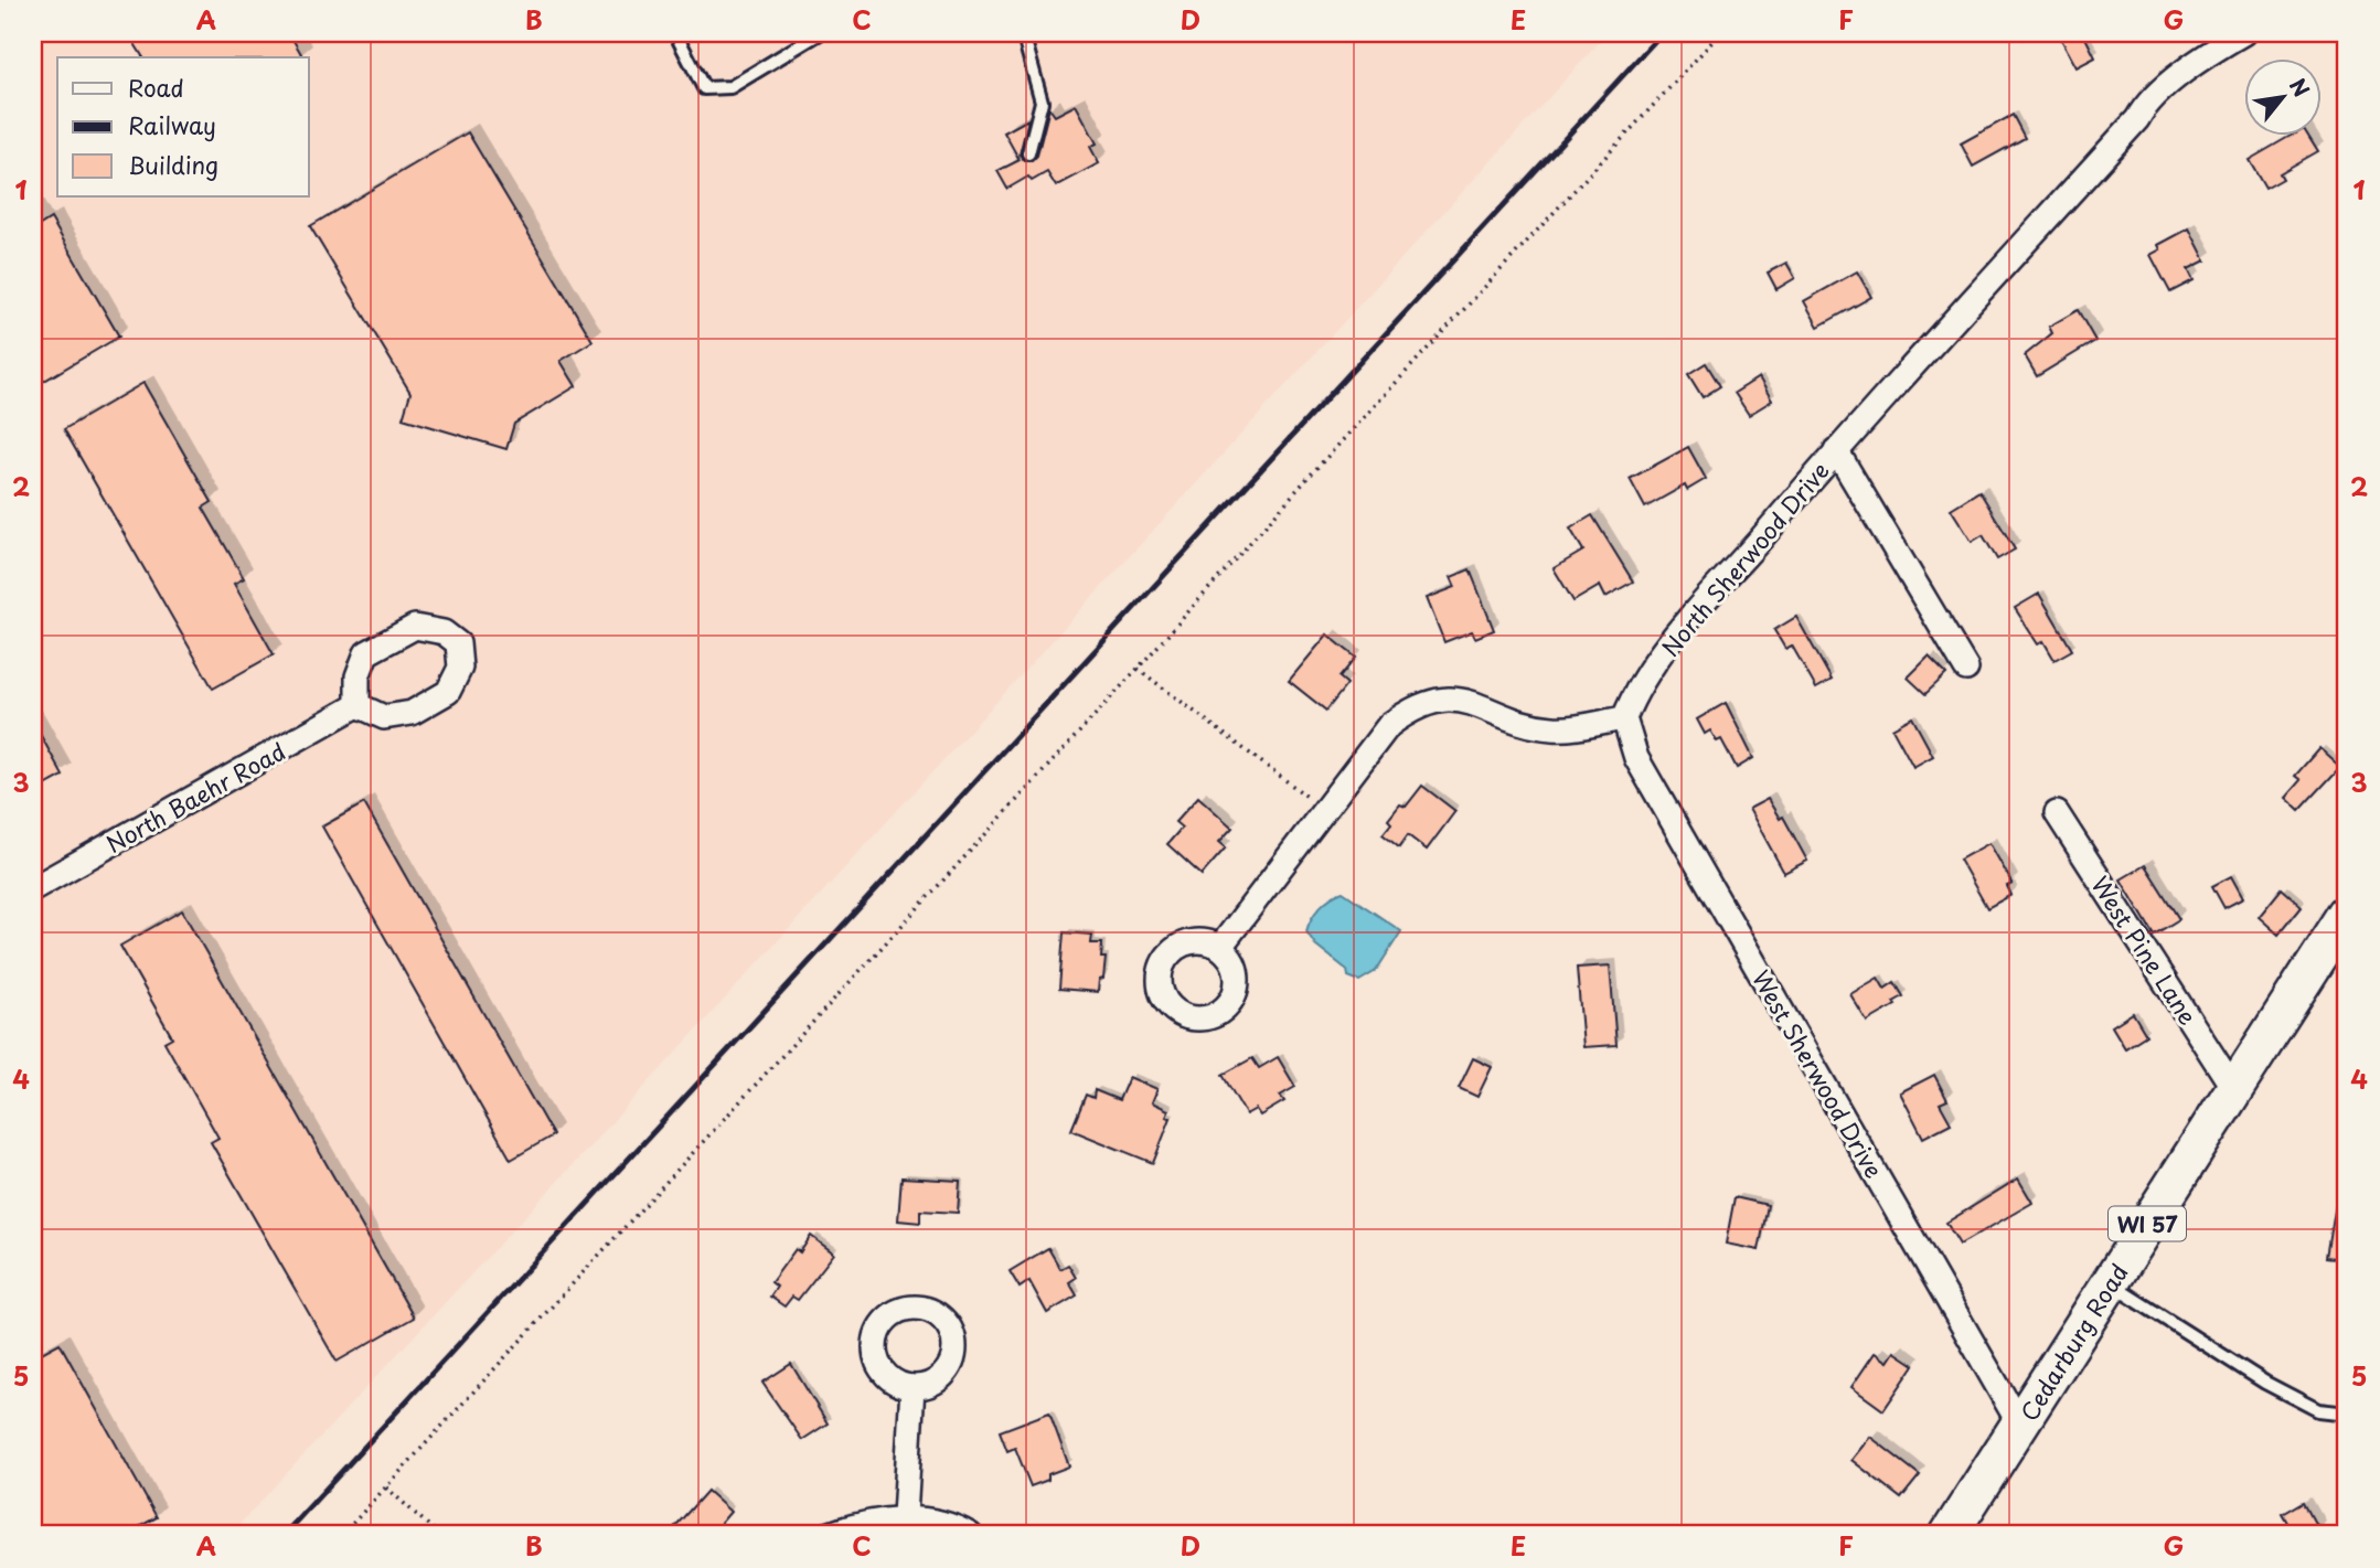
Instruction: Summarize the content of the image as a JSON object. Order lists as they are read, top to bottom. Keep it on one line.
{"streets":{"main road":["WI 57","Cedarburg Road"],"street":["North Sherwood Drive","North Baehr Road","West Pine Lane","West Sherwood Drive"]},"crossings":[["North Sherwood Drive","West Sherwood Drive"],["West Pine Lane","Cedarburg Road"],["West Sherwood Drive","Cedarburg Road"]],"legend":["Road","Railway","Building"],"north":"top right","grid":{"columns":["A","B","C","D","E","F","G"],"rows":["1","2","3","4","5"]}}
